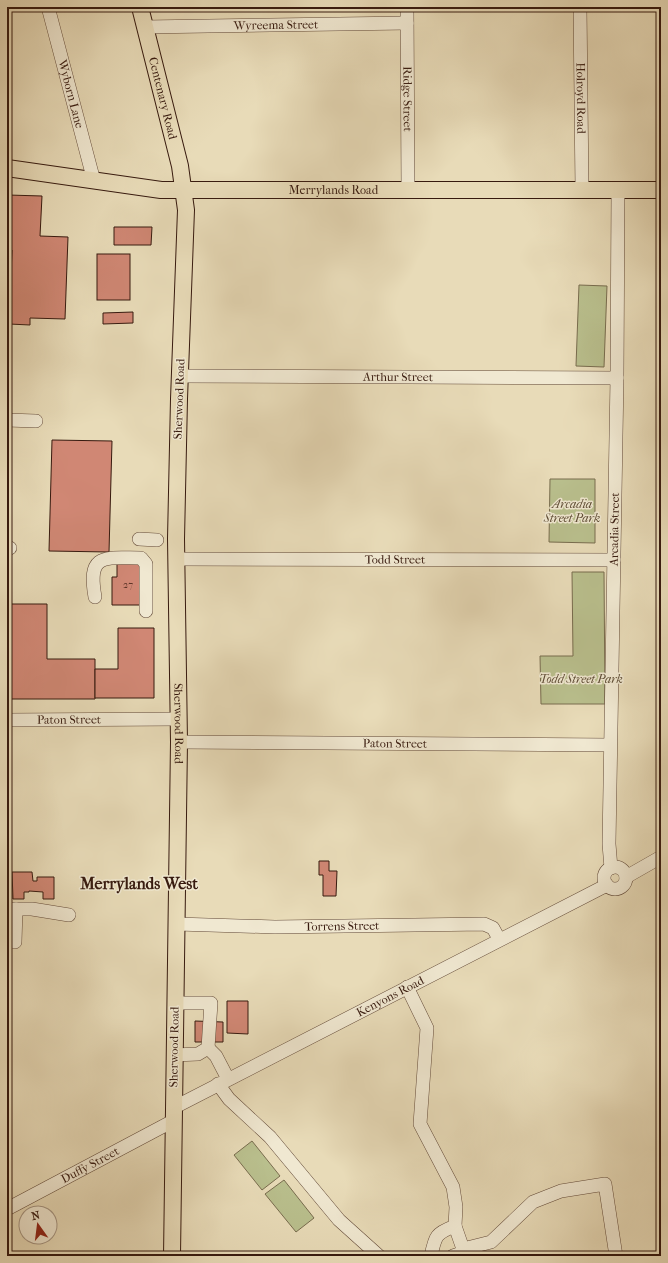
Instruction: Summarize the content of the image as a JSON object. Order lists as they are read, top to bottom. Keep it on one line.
{"streets":{"main road":["Centenary Road","Merrylands Road","Sherwood Road"],"street":["Wyreema Street","Wyborn Lane","Holroyd Road","Ridge Street","Arthur Street","Arcadia Street","Todd Street","Paton Street","Torrens Street","Kenyons Road","Duffy Street"]},"crossings":[["Wyreema Street","Centenary Road"],["Wyreema Street","Ridge Street"],["Wyborn Lane","Merrylands Road"],["Holroyd Road","Merrylands Road"],["Centenary Road","Merrylands Road"],["Centenary Road","Sherwood Road"],["Ridge Street","Merrylands Road"],["Merrylands Road","Sherwood Road"],["Merrylands Road","Arcadia Street"],["Arthur Street","Sherwood Road"],["Arthur Street","Arcadia Street"],["Sherwood Road","Todd Street"],["Sherwood Road","Paton Street"],["Sherwood Road","Torrens Street"],["Sherwood Road","Kenyons Road"],["Sherwood Road","Duffy Street"],["Arcadia Street","Todd Street"],["Arcadia Street","Paton Street"],["Arcadia Street","Kenyons Road"],["Torrens Street","Kenyons Road"],["Kenyons Road","Duffy Street"]],"districts":["Merrylands West"],"parks":["Arcadia Street Park","Todd Street Park"],"house_numbers":["27"],"north":"top"}
